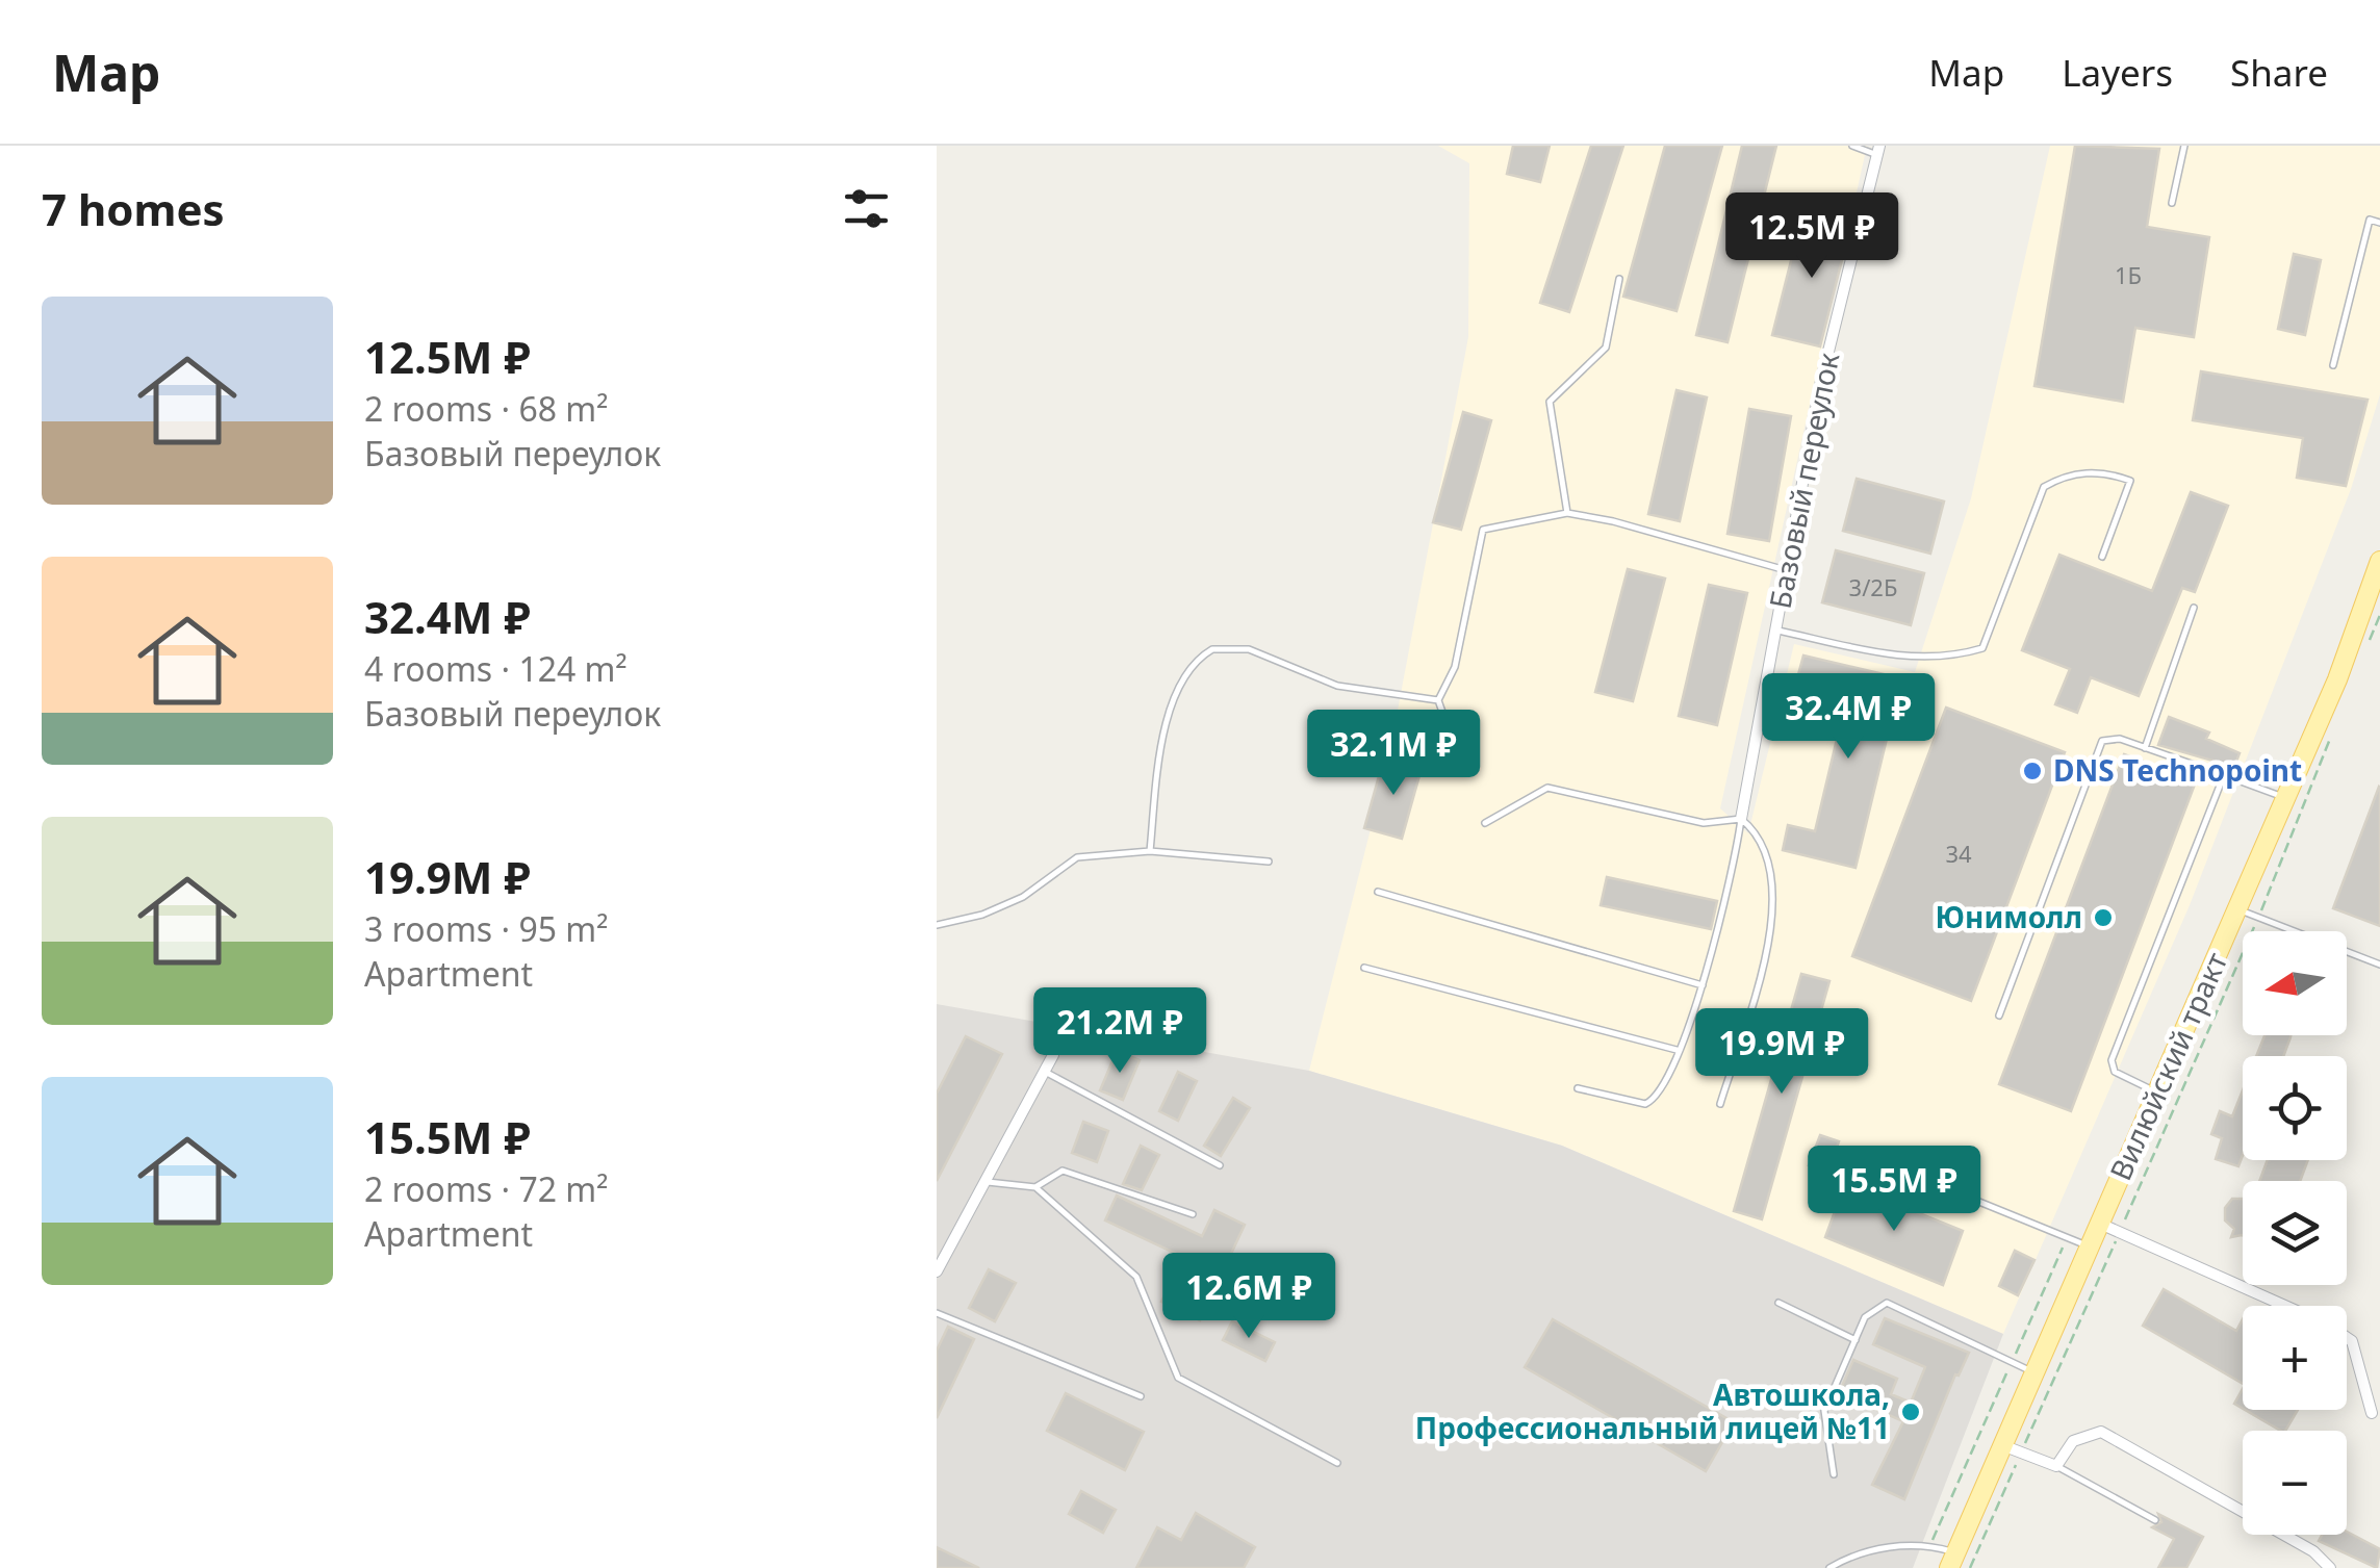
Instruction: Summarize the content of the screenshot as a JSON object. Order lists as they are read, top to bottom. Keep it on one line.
{"streets":{"main road":["Вилюйский тракт"],"street":["Базовый переулок"]},"places":["DNS Technopoint","Юнимолл","Автошкола, Профессиональный лицей №11"],"house_numbers":["1Б","3/2Б","34"],"north":"left","page":{"header":"Map","nav":["Map","Layers","Share"],"heading":"7 homes","price":["12.5M ₽","32.4M ₽","32.1M ₽","21.2M ₽","19.9M ₽","15.5M ₽","12.6M ₽"],"list":[{"name":"12.5M ₽","note":"2 rooms · 68 m² · Базовый переулок"},{"name":"32.4M ₽","note":"4 rooms · 124 m² · Базовый переулок"},{"name":"19.9M ₽","note":"3 rooms · 95 m² · Apartment"},{"name":"15.5M ₽","note":"2 rooms · 72 m² · Apartment"}],"map_buttons":["+","−"]}}
